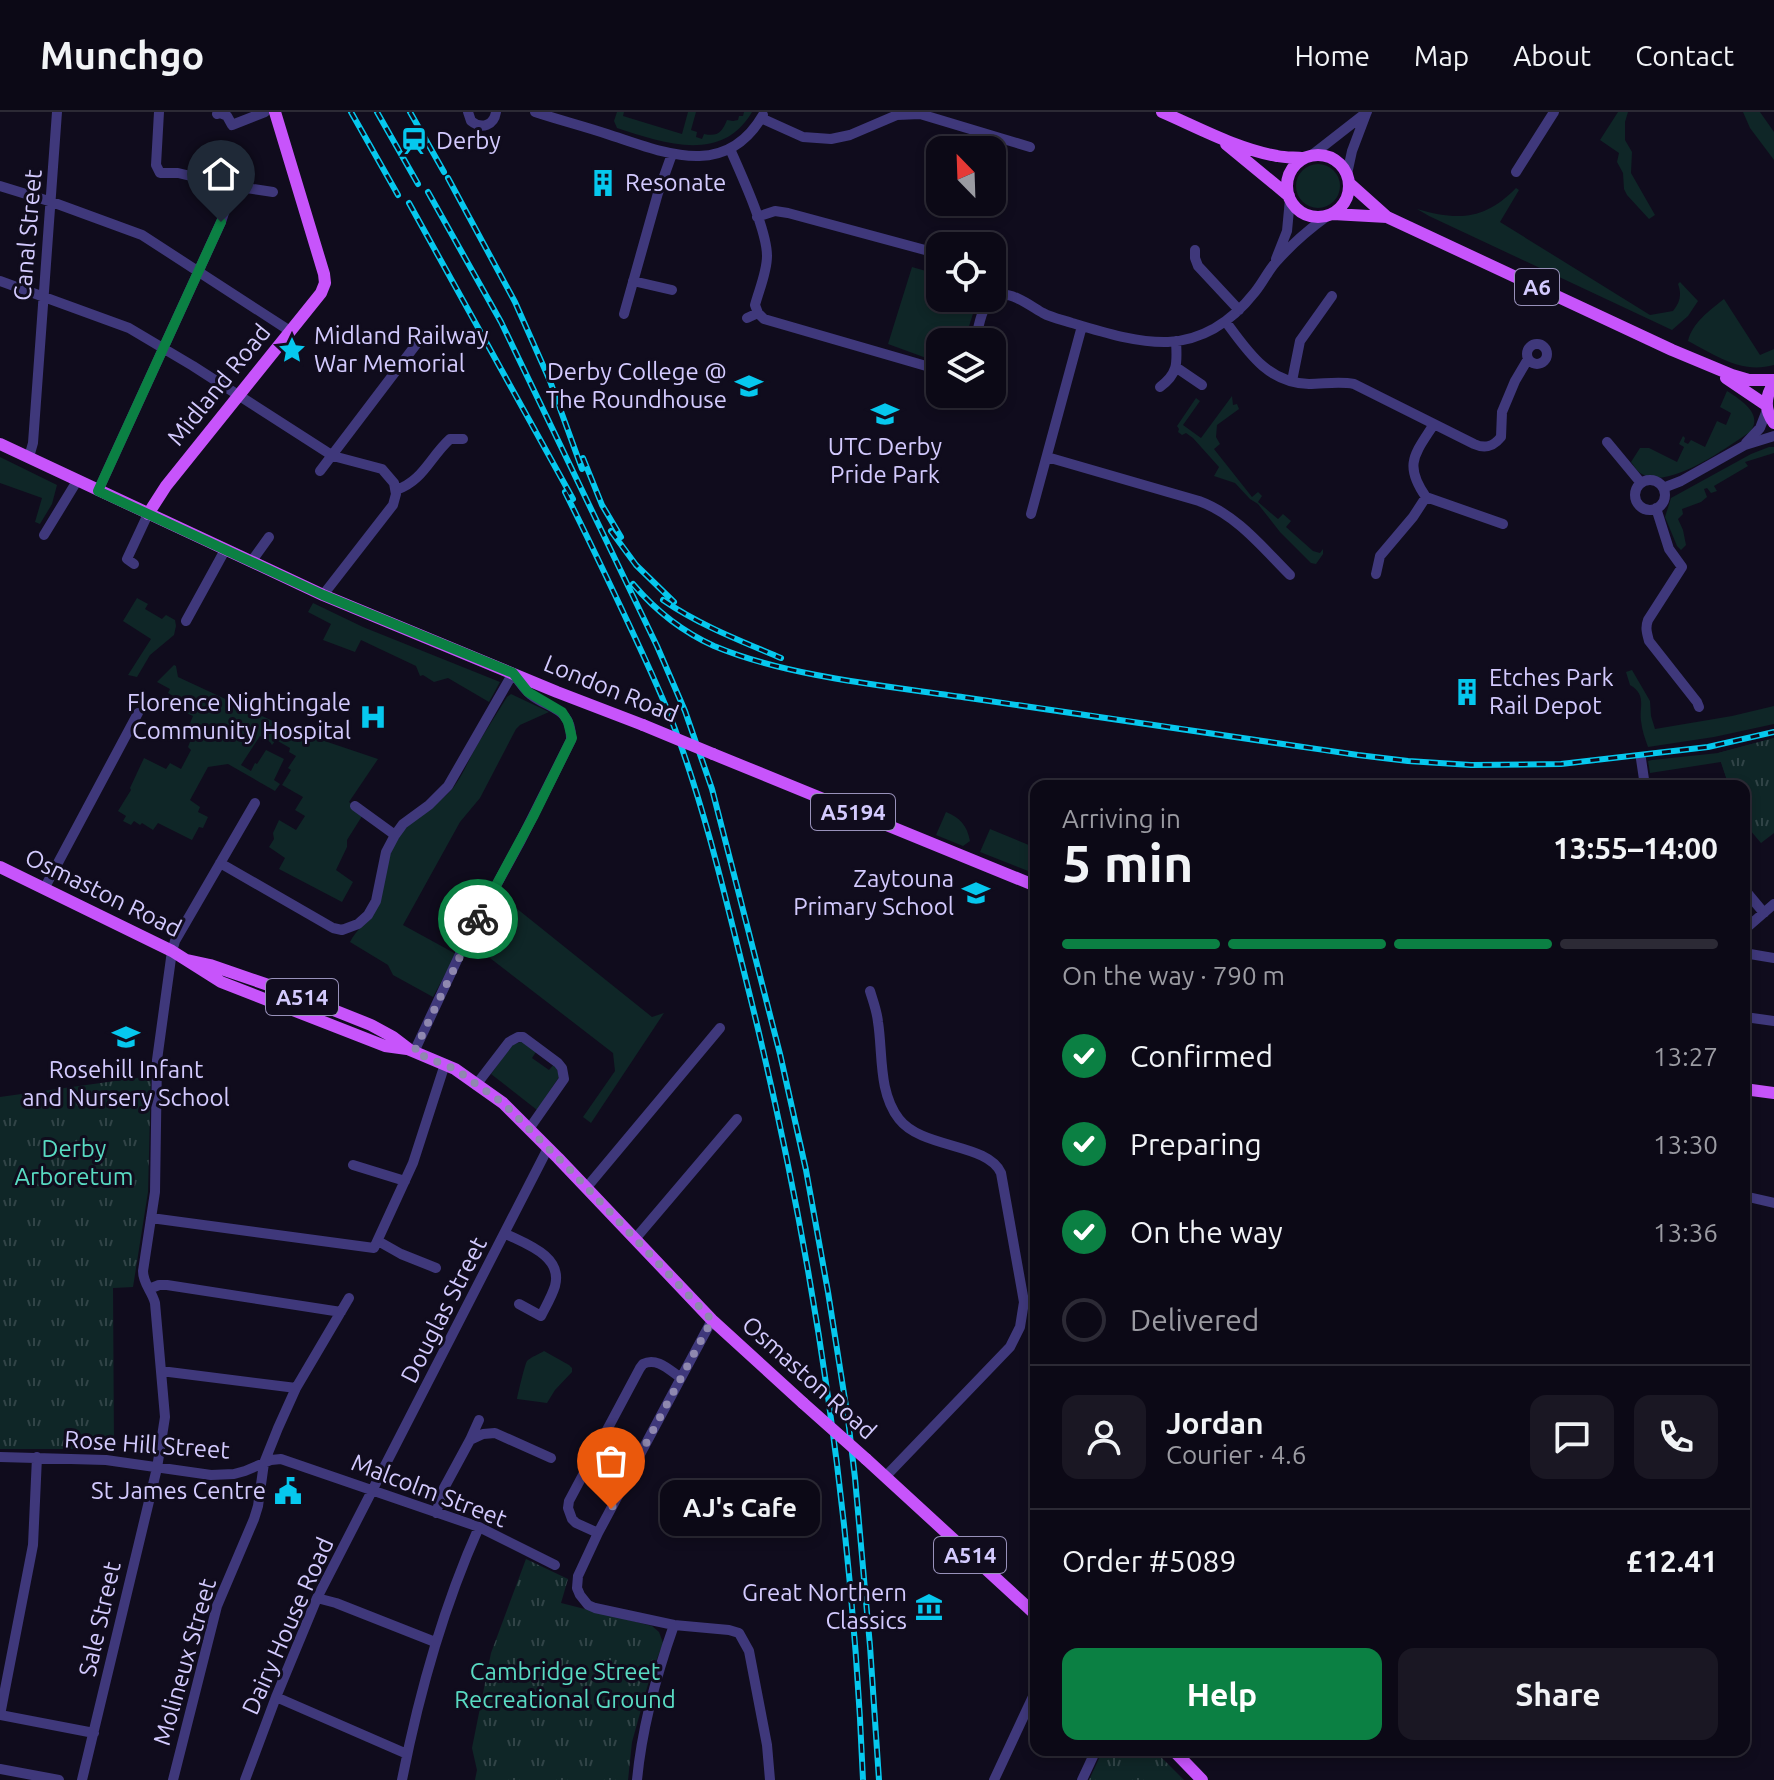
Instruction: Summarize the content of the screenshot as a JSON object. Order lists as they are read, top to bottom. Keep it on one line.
{"streets":{"main road":["A6","Midland Road","London Road","A5194","Osmaston Road","A514"],"street":["Canal Street","Douglas Street","Rose Hill Street","Malcolm Street","Sale Street","Dairy House Road","Molineux Street"]},"crossings":[["Canal Street","London Road"],["Midland Road","London Road"],["Osmaston Road","Douglas Street"],["Osmaston Road","Sale Street"],["Douglas Street","Malcolm Street"],["Douglas Street","Dairy House Road"],["Rose Hill Street","Malcolm Street"],["Rose Hill Street","Sale Street"],["Rose Hill Street","Molineux Street"],["Malcolm Street","Dairy House Road"]],"parks":["Derby Arboretum","Cambridge Street Recreational Ground"],"places":{"station":["Derby"],"building":["Resonate","Etches Park Rail Depot"],"place":["Midland Railway War Memorial"],"school or university":["Derby College @ The Roundhouse","UTC Derby Pride Park","Zaytouna Primary School","Rosehill Infant and Nursery School"],"hospital":["Florence Nightingale Community Hospital"],"public building":["St James Centre"],"other":["AJ's Cafe"],"museum":["Great Northern Classics"]},"north":"top left","page":{"header":"Munchgo","nav":["Home","Map","About","Contact"],"heading":["5 min","Arriving in","13:55–14:00"],"panel":["Jordan","Courier · 4.6","Order #5089","£12.41"],"bar":"On the way · 790 m","list":[["Confirmed","13:27"],["Preparing","13:30"],["On the way","13:36"],"Delivered"],"bubble":"AJ's Cafe","buttons":["Help","Share"]}}
